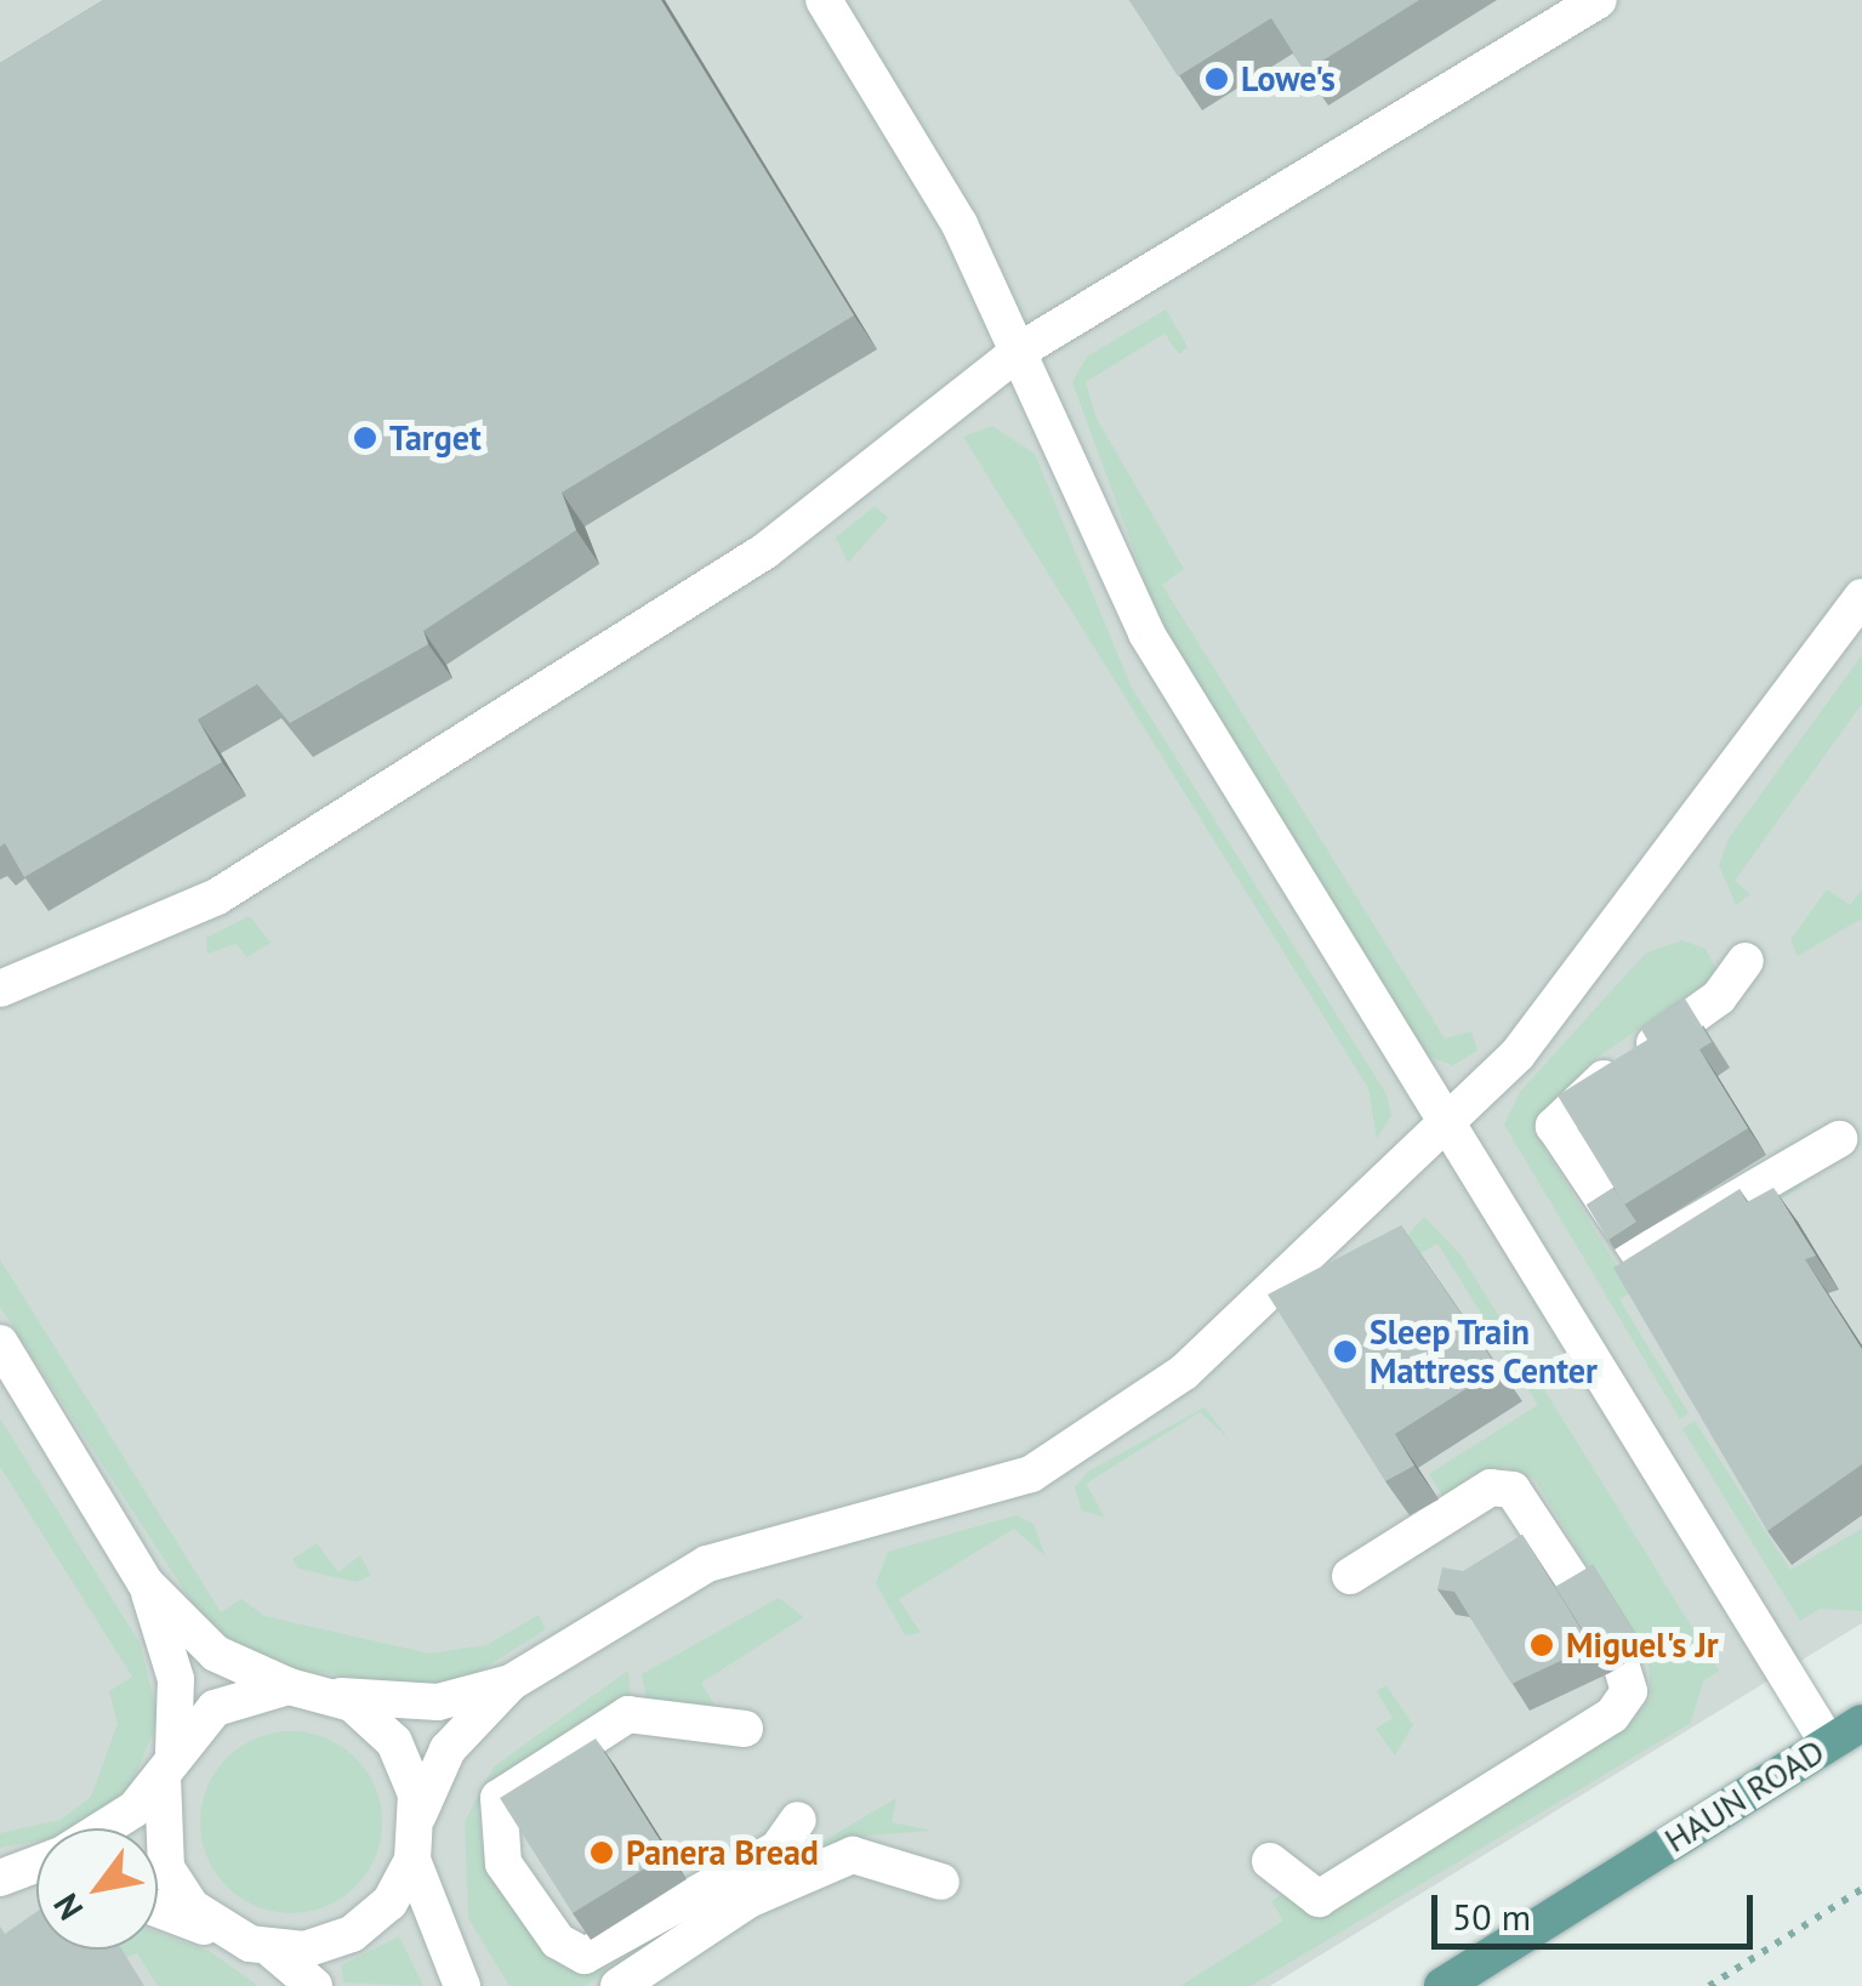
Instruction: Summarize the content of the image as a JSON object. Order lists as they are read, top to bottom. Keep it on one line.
{"streets":{"main road":["HAUN ROAD"]},"places":["Lowe's","Target","Sleep Train Mattress Center","Miguel's Jr","Panera Bread"],"scale_bar":"50 m","north":"bottom left"}
